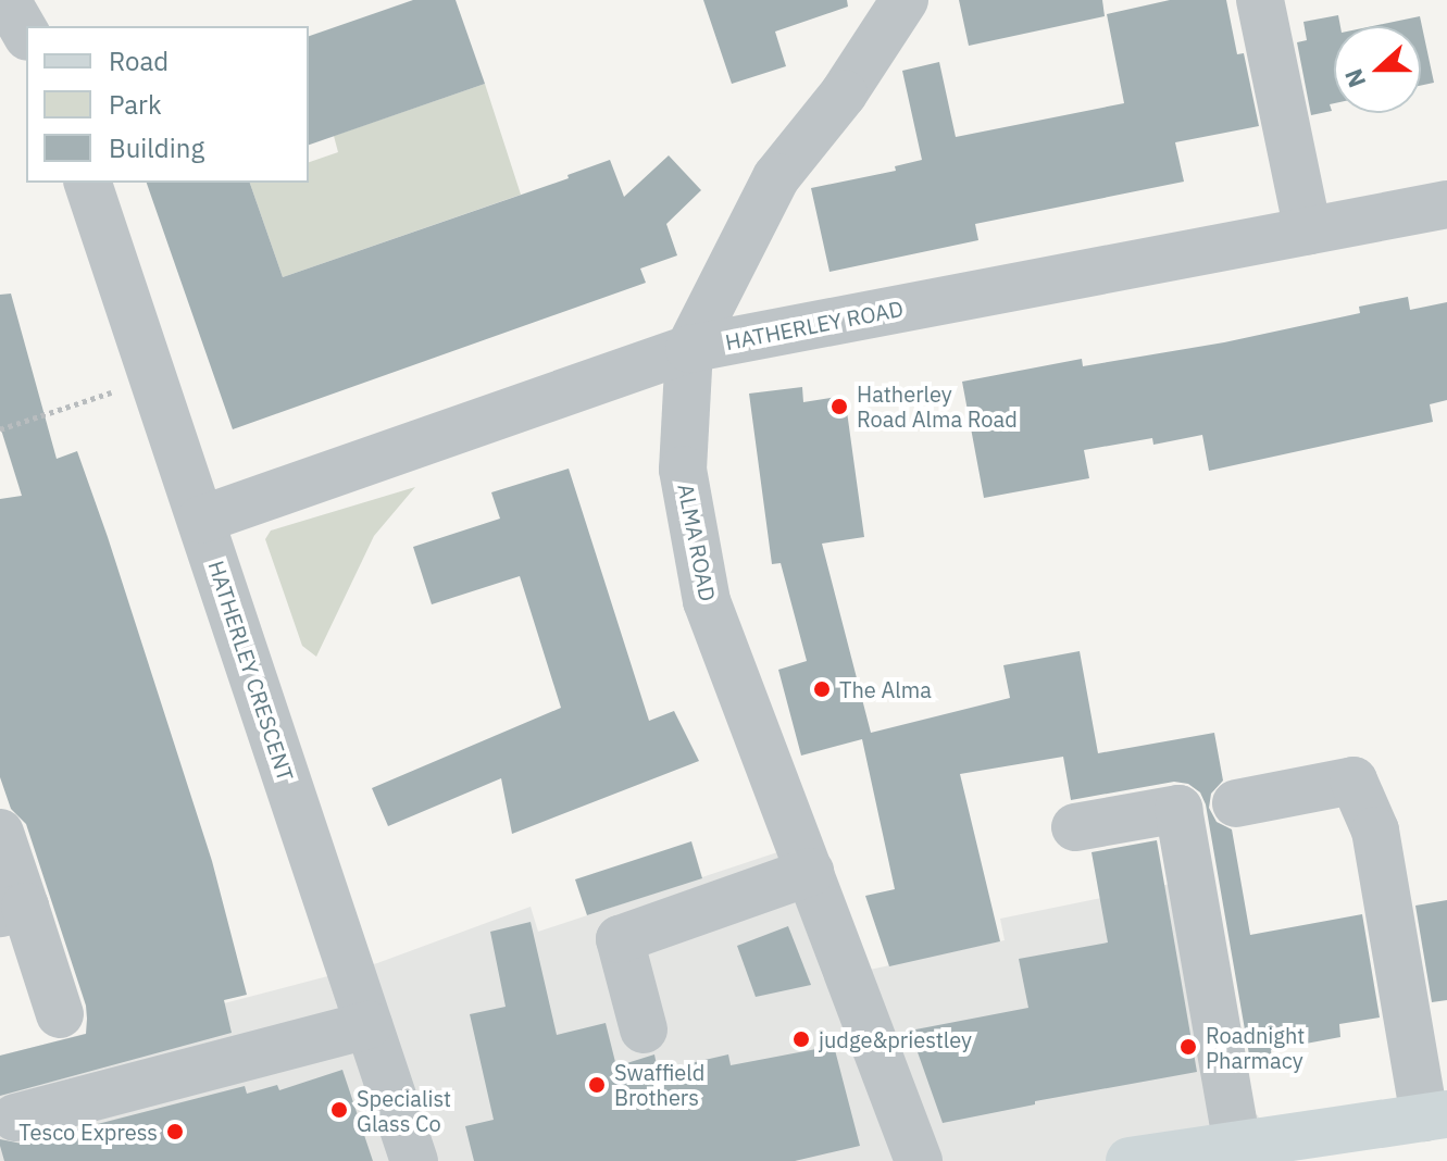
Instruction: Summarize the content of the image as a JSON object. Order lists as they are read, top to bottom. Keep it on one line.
{"streets":{"street":["HATHERLEY ROAD","ALMA ROAD","HATHERLEY CRESCENT"]},"crossings":[["HATHERLEY ROAD","ALMA ROAD"],["HATHERLEY ROAD","HATHERLEY CRESCENT"]],"places":["Hatherley Road Alma Road","The Alma","judge&priestley","Roadnight Pharmacy","Swaffield Brothers","Specialist Glass Co","Tesco Express"],"legend":["Road","Park","Building"],"north":"left"}
